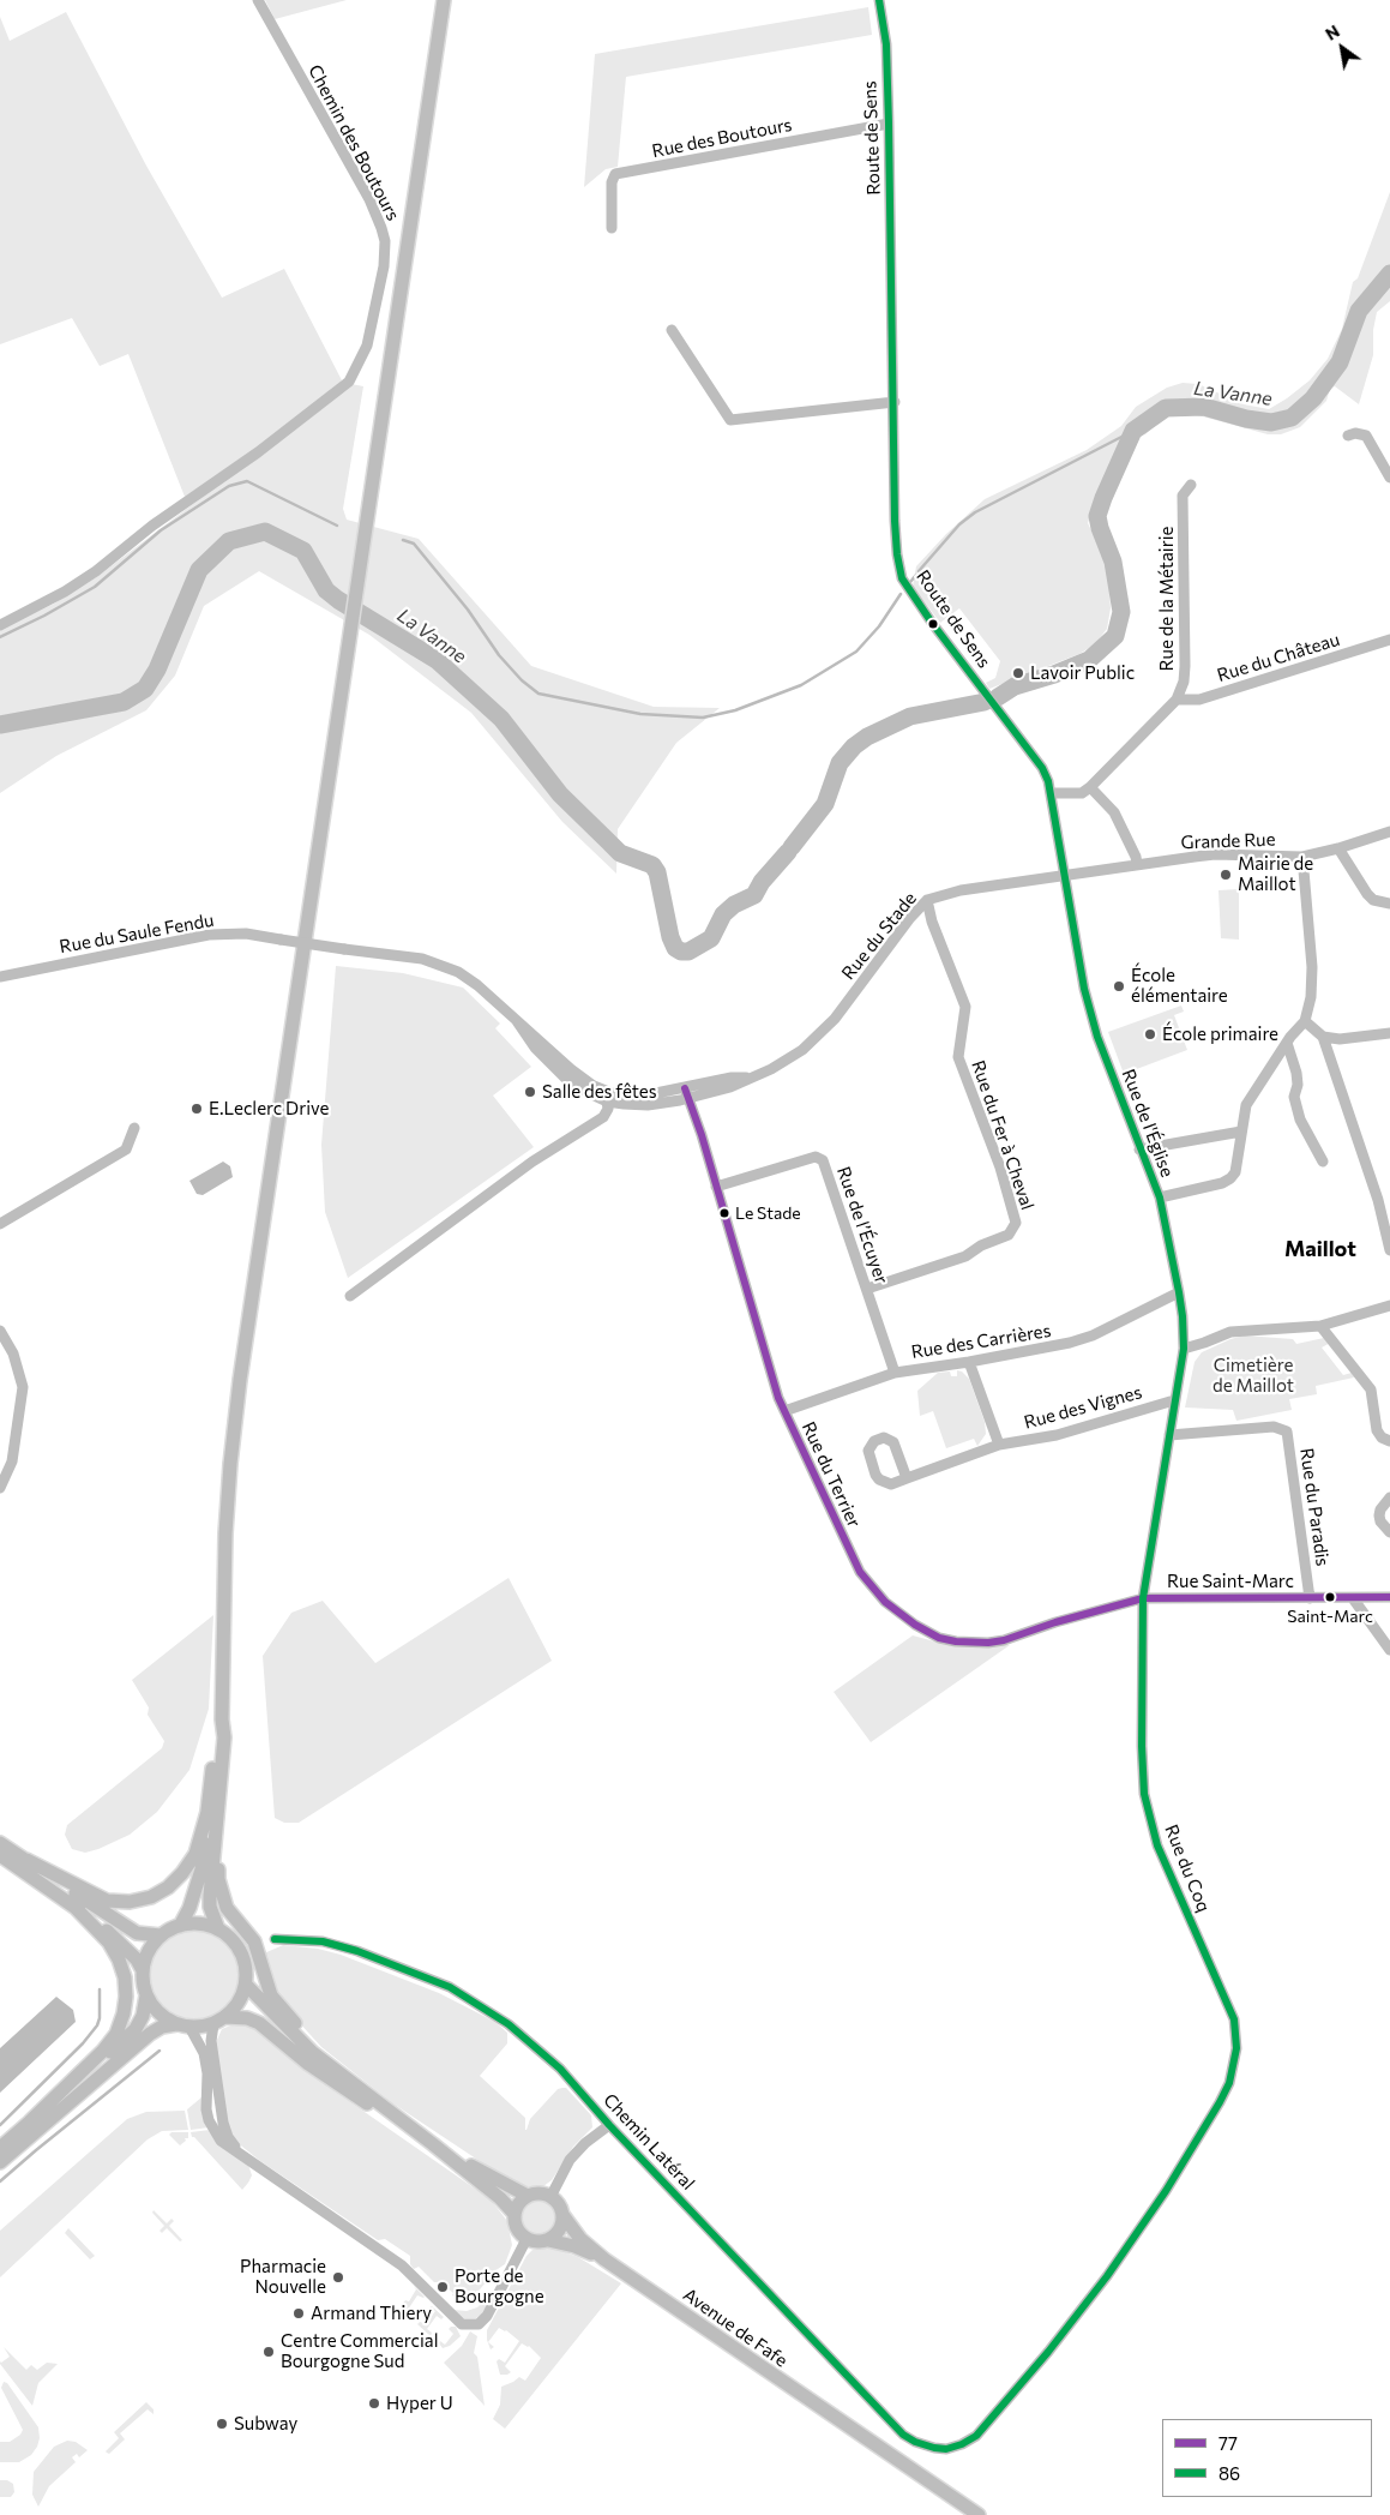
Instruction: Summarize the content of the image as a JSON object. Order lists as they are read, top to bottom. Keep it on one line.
{"streets":{"main road":["Avenue de Fafe"],"street":["Rue des Boutours","Route de Sens","Chemin des Boutours","Rue de la Métairie","Rue du Château","Grande Rue","Rue du Saule Fendu","Rue du Stade","Rue de l'Église","Rue du Fer à Cheval","Rue de l’Écuyer","Rue des Carrières","Rue des Vignes","Rue du Terrier","Rue du Paradis","Rue Saint-Marc","Rue du Coq","Chemin Latéral"]},"crossings":[["Rue des Boutours","Route de Sens"],["Route de Sens","Grande Rue"],["Route de Sens","Rue du Stade"],["Route de Sens","Rue de l'Église"],["Rue de la Métairie","Rue du Château"],["Grande Rue","Rue du Stade"],["Grande Rue","Rue de l'Église"],["Rue du Saule Fendu","Rue du Stade"],["Rue du Stade","Rue de l'Église"],["Rue du Stade","Rue du Fer à Cheval"],["Rue du Stade","Rue du Terrier"],["Rue de l'Église","Rue des Carrières"],["Rue de l'Église","Rue des Vignes"],["Rue de l'Église","Rue du Terrier"],["Rue de l'Église","Rue du Paradis"],["Rue de l'Église","Rue Saint-Marc"],["Rue de l'Église","Rue du Coq"],["Rue du Fer à Cheval","Rue de l’Écuyer"],["Rue de l’Écuyer","Rue des Carrières"],["Rue de l’Écuyer","Rue du Terrier"],["Rue des Carrières","Rue du Terrier"],["Rue du Terrier","Rue Saint-Marc"],["Rue du Terrier","Rue du Coq"],["Rue du Paradis","Rue Saint-Marc"],["Rue Saint-Marc","Rue du Coq"],["Rue du Coq","Chemin Latéral"]],"districts":["Maillot"],"water":["La Vanne"],"parks":["Cimetière de Maillot"],"places":["Lavoir Public","Mairie de Maillot","École élémentaire","École primaire","Salle des fêtes","E.Leclerc Drive","Le Stade","Saint-Marc","Pharmacie Nouvelle","Porte de Bourgogne","Armand Thiery","Centre Commercial Bourgogne Sud","Hyper U","Subway"],"lines":["transit line 86","transit line 77"],"legend":["77","86"],"north":"top left"}
